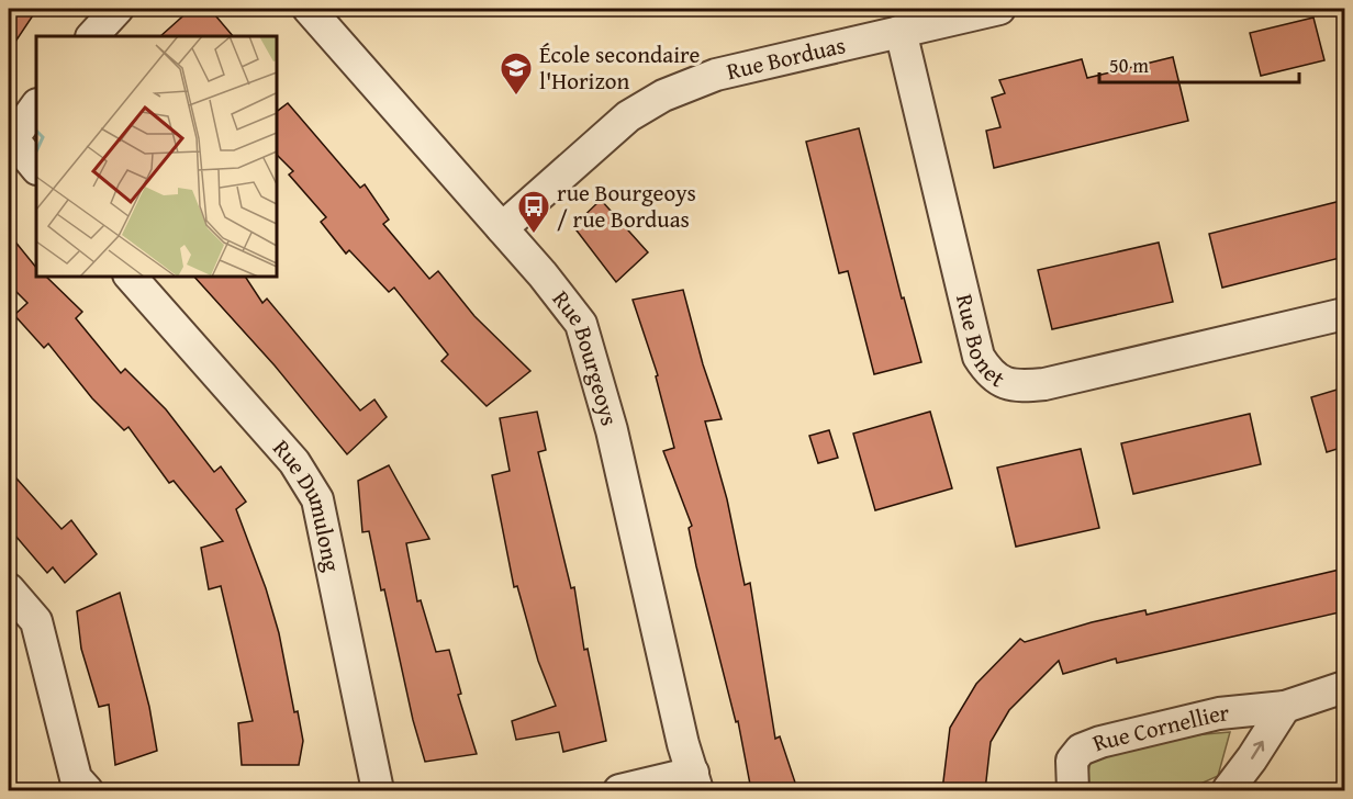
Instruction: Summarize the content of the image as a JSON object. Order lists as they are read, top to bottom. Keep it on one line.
{"streets":{"street":["Rue Borduas","Rue Bonet","Rue Bourgeoys","Rue Dumulong","Rue Cornellier"]},"crossings":[["Rue Borduas","Rue Bonet"],["Rue Borduas","Rue Bourgeoys"]],"places":{"school or university":["École secondaire l'Horizon"],"bus stop":["rue Bourgeoys / rue Borduas"]},"scale_bar":"50 m"}
